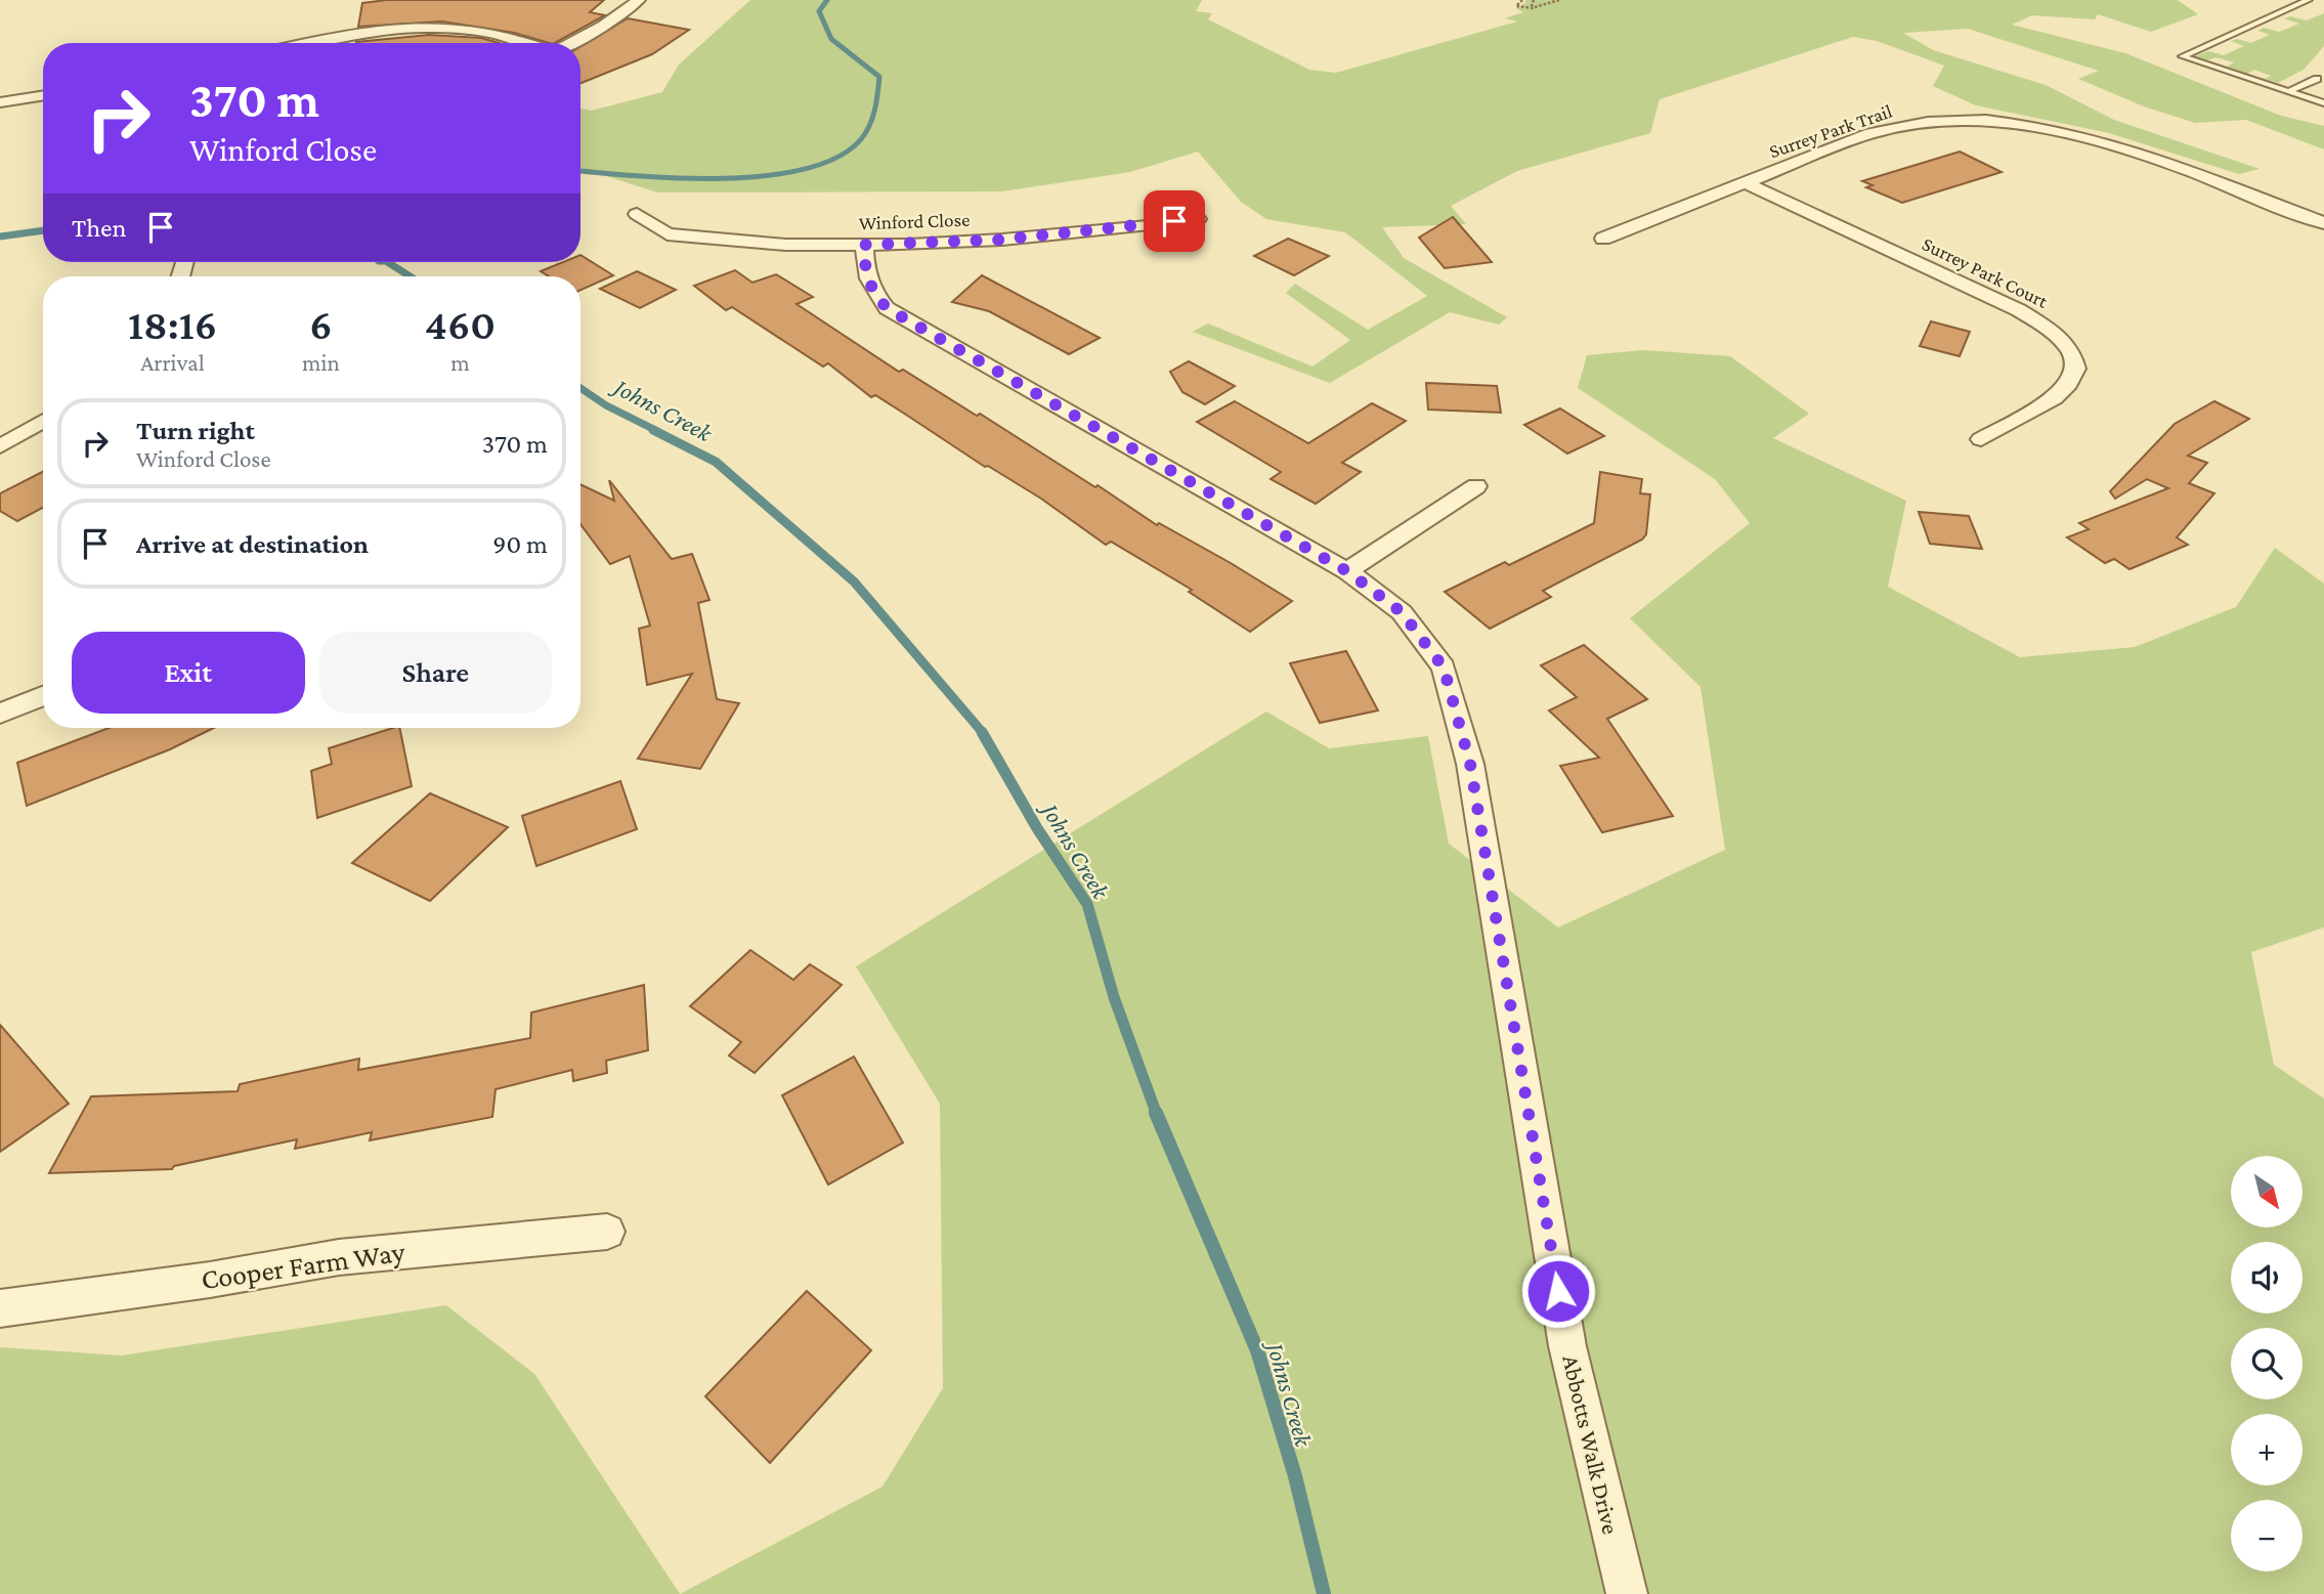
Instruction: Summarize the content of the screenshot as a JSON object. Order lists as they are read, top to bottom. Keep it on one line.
{"streets":{"street":["Surrey Park Trail","Winford Close","Surrey Park Court","Cooper Farm Way","Abbotts Walk Drive"]},"crossings":[["Surrey Park Trail","Surrey Park Court"],["Winford Close","Abbotts Walk Drive"]],"water":["Johns Creek"],"north":"bottom right","page":{"turn":["370 m","Winford Close"],"then":"Then","eta":["18:16","Arrival","6","min","460","m"],"list":[{"name":"Turn right","note":"Winford Close","value":"370 m"},{"name":"Arrive at destination","value":"90 m"}],"buttons":["Exit","Share"],"map_buttons":["+","−"]}}
